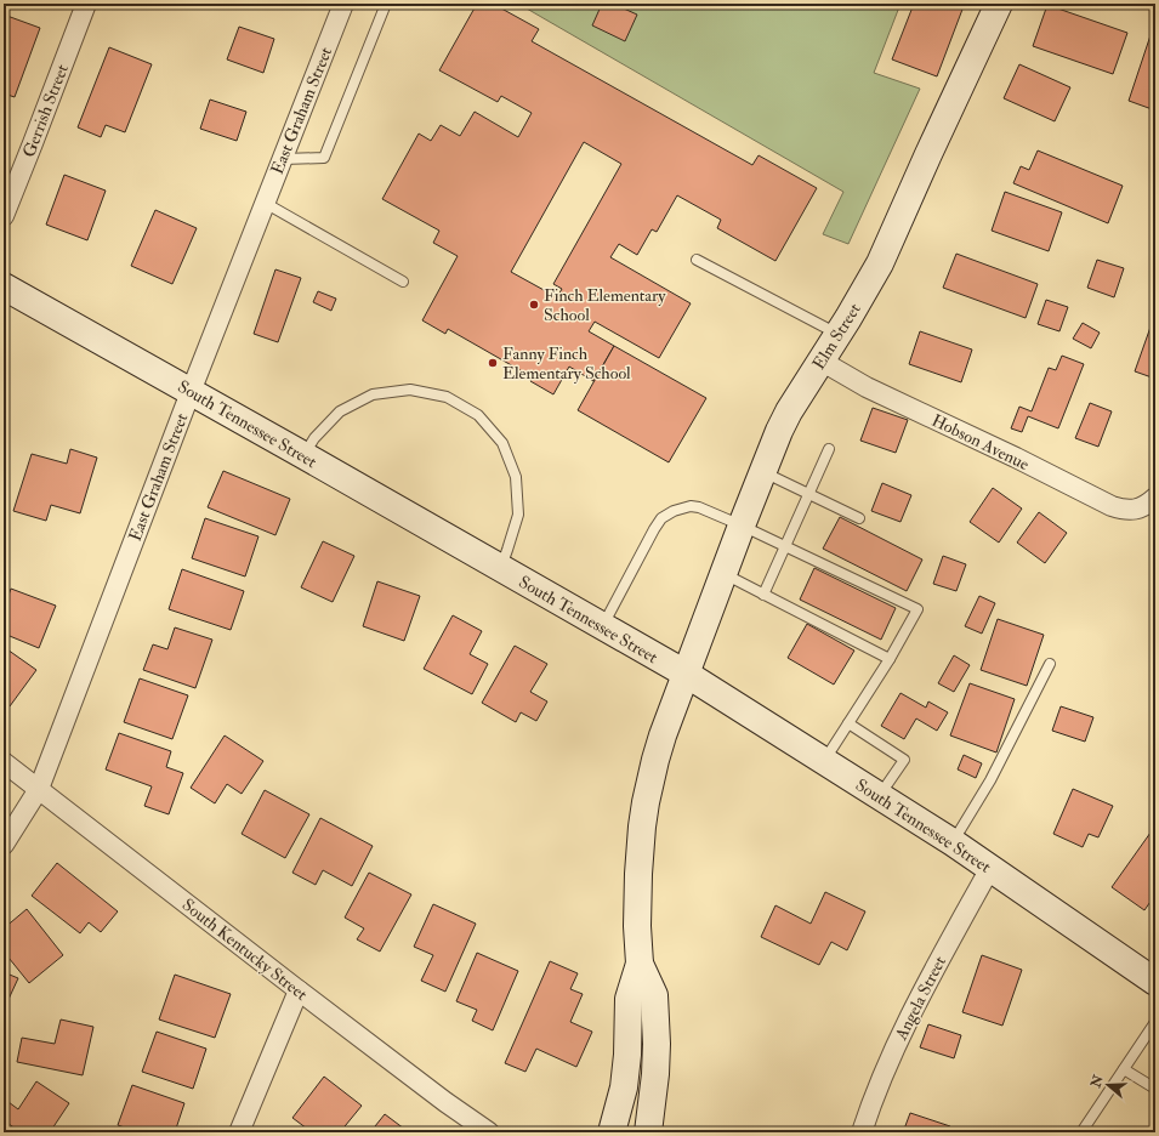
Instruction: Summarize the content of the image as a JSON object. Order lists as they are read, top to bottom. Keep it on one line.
{"streets":{"main road":["Elm Street","South Tennessee Street"],"street":["Gerrish Street","East Graham Street","Hobson Avenue","South Kentucky Street","Angela Street"]},"crossings":[["East Graham Street","South Tennessee Street"],["East Graham Street","South Kentucky Street"],["Elm Street","South Tennessee Street"],["Elm Street","Hobson Avenue"],["South Tennessee Street","Angela Street"]],"places":["Finch Elementary School","Fanny Finch Elementary School"],"north":"left"}
